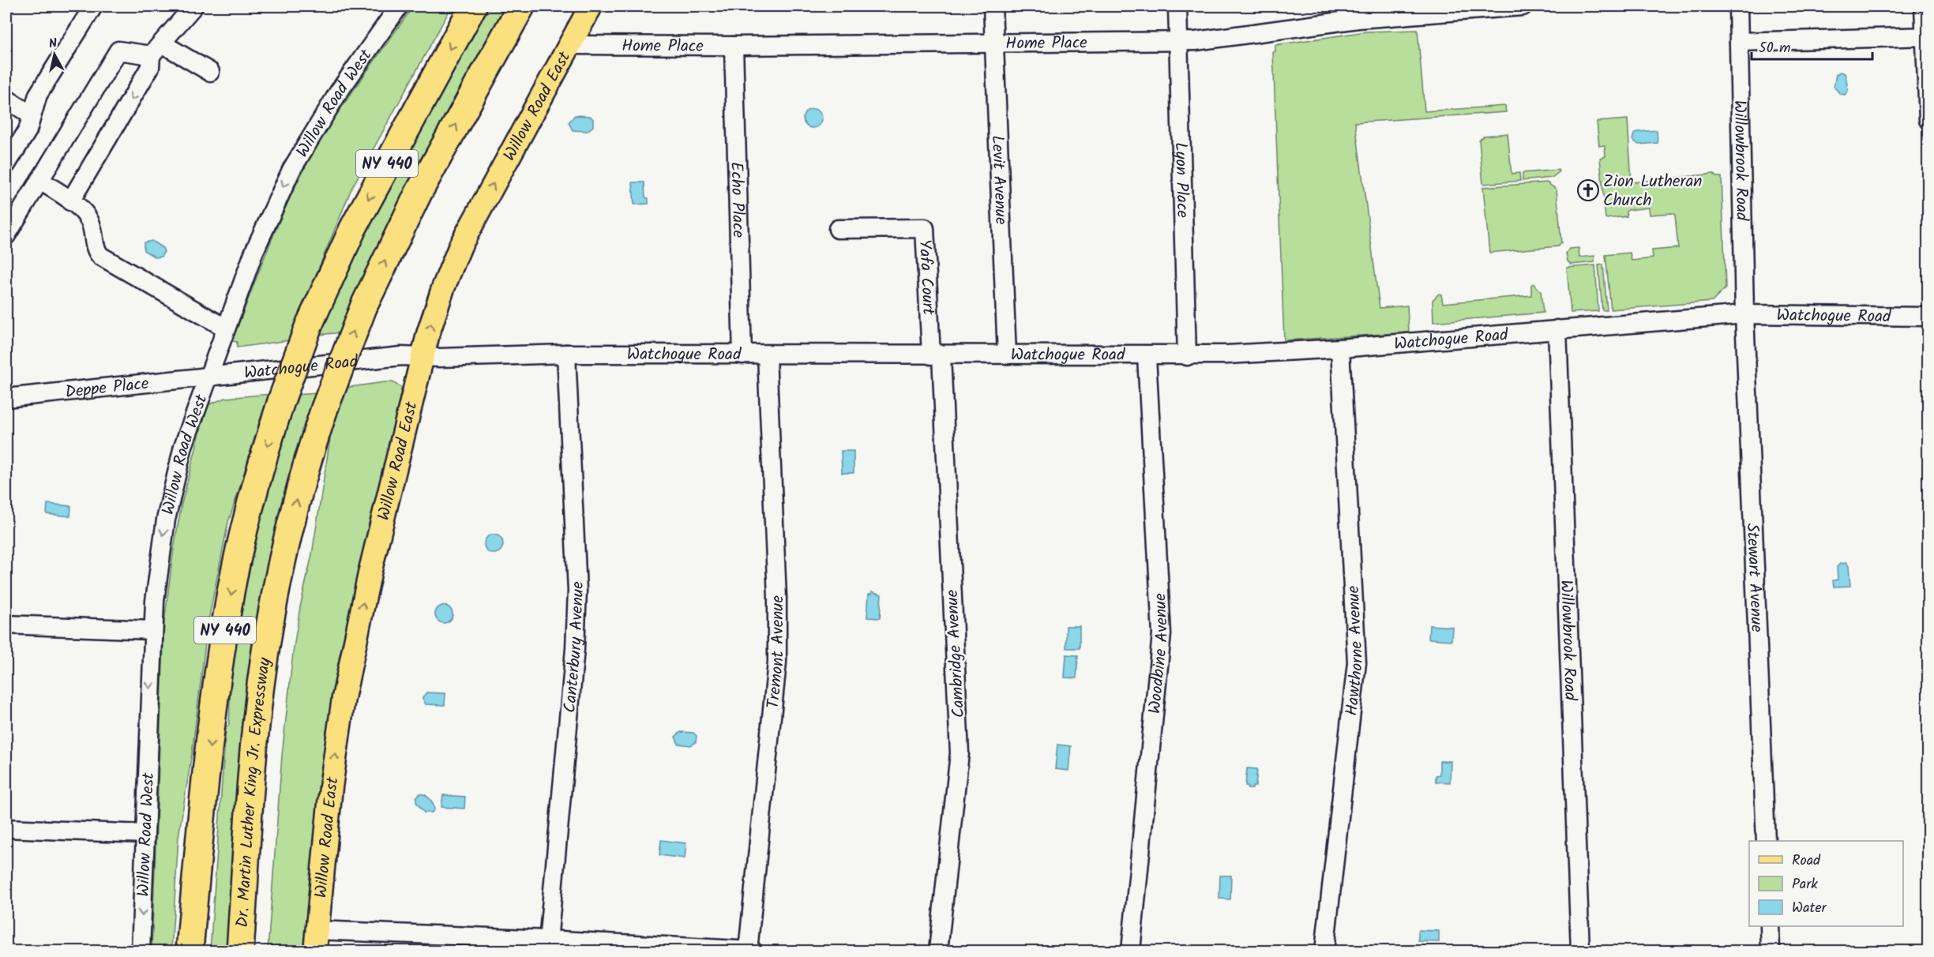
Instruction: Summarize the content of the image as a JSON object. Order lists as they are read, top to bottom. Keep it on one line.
{"streets":{"highway":["NY 440","Dr. Martin Luther King Jr. Expressway"],"main road":["Willow Road East"],"street":["Home Place","Willow Road West","Willowbrook Road","Levit Avenue","Lyon Place","Echo Place","Yafa Court","Watchogue Road","Deppe Place","Stewart Avenue","Canterbury Avenue","Hawthorne Avenue","Tremont Avenue","Cambridge Avenue","Woodbine Avenue"]},"crossings":[["Home Place","Willow Road East"],["Home Place","Levit Avenue"],["Home Place","Lyon Place"],["Home Place","Echo Place"],["Willow Road West","Watchogue Road"],["Willow Road West","Deppe Place"],["Willow Road East","Watchogue Road"],["Willowbrook Road","Watchogue Road"],["Willowbrook Road","Stewart Avenue"],["Levit Avenue","Watchogue Road"],["Lyon Place","Watchogue Road"],["Echo Place","Watchogue Road"],["Yafa Court","Watchogue Road"],["Yafa Court","Cambridge Avenue"],["Watchogue Road","Deppe Place"],["Watchogue Road","Stewart Avenue"],["Watchogue Road","Canterbury Avenue"],["Watchogue Road","Hawthorne Avenue"],["Watchogue Road","Tremont Avenue"],["Watchogue Road","Cambridge Avenue"],["Watchogue Road","Woodbine Avenue"]],"one_way":["Willow Road West","Willow Road East"],"places":{"church":["Zion Lutheran Church"]},"legend":["Road","Park","Water"],"scale_bar":"50 m","north":"top"}
